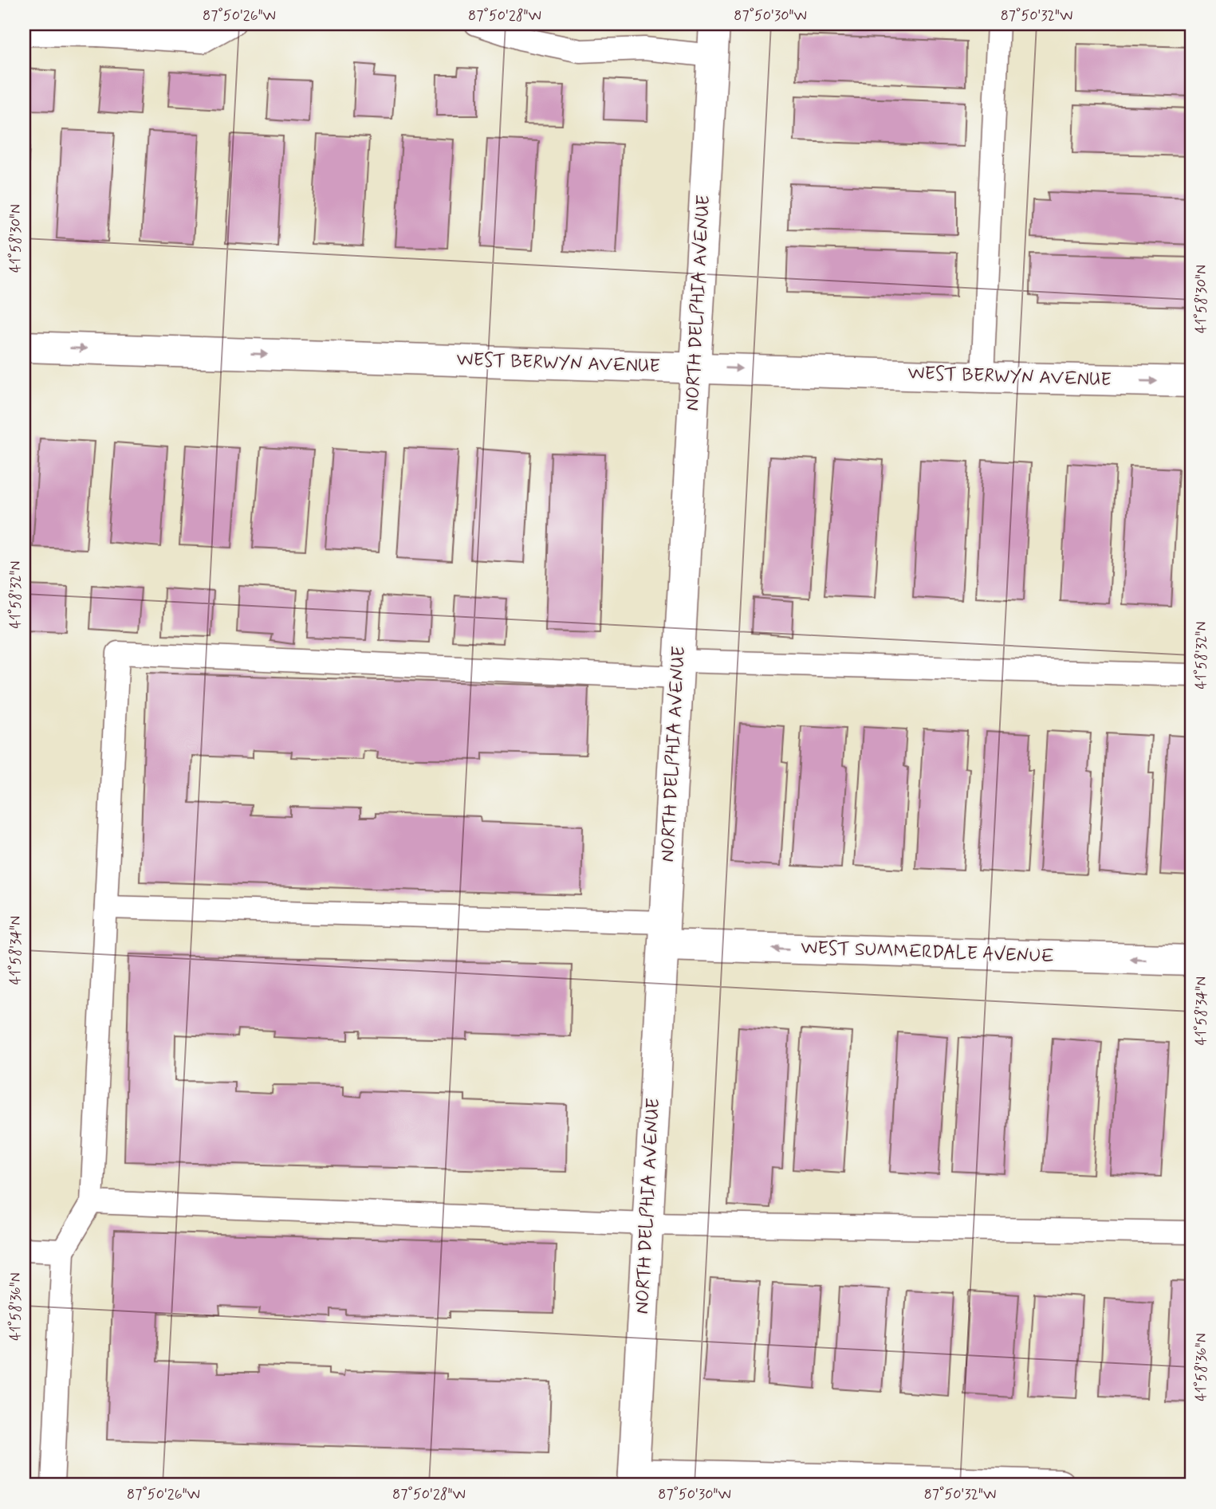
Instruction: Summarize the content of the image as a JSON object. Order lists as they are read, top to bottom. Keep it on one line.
{"streets":{"street":["NORTH DELPHIA AVENUE","WEST BERWYN AVENUE","WEST SUMMERDALE AVENUE"]},"crossings":[["NORTH DELPHIA AVENUE","WEST BERWYN AVENUE"],["NORTH DELPHIA AVENUE","WEST SUMMERDALE AVENUE"]],"one_way":["WEST BERWYN AVENUE","WEST SUMMERDALE AVENUE"],"coordinates":["87°50'26\"W","87°50'28\"W","87°50'30\"W","87°50'32\"W","41°58'30\"N","41°58'32\"N","41°58'34\"N","41°58'36\"N"]}
